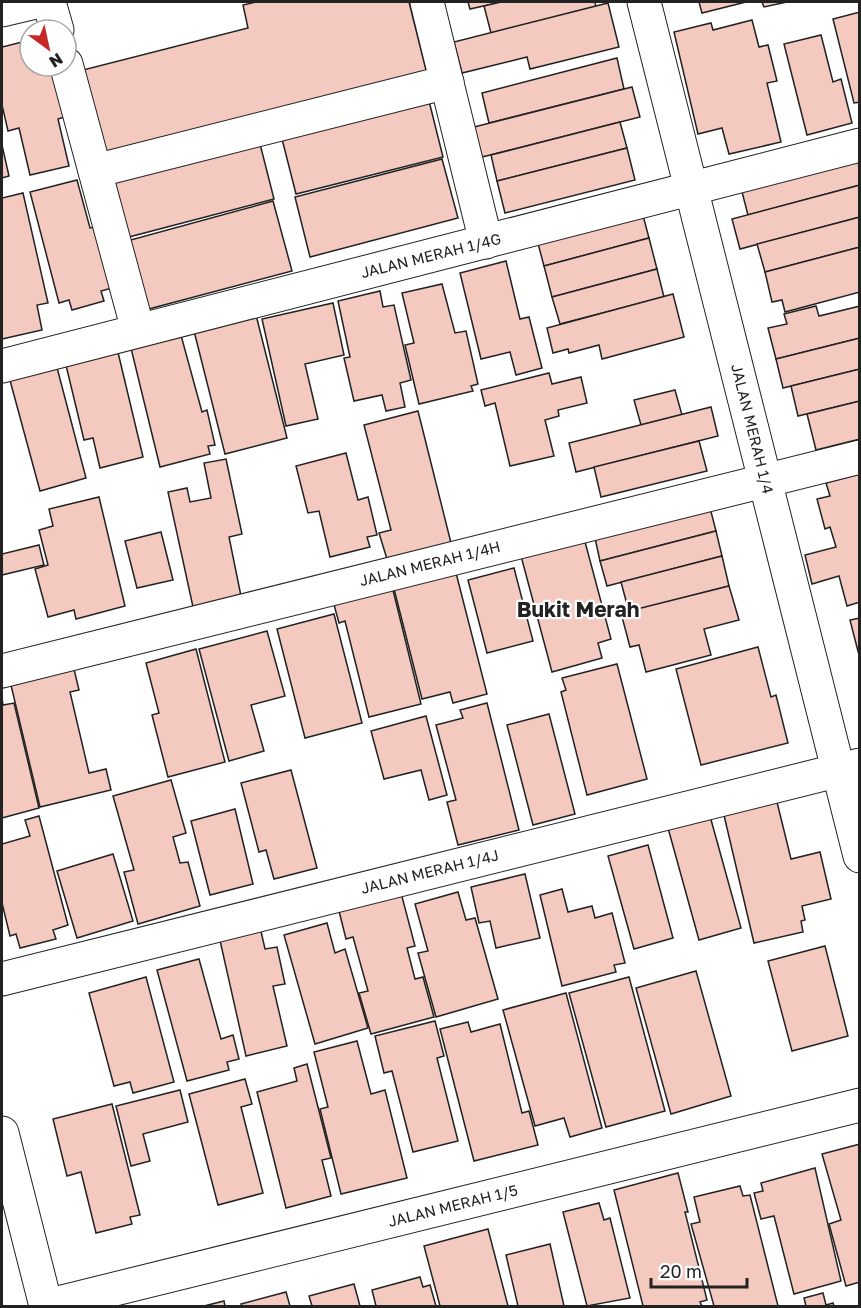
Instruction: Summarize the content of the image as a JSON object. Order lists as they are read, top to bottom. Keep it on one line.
{"streets":{"street":["JALAN MERAH 1/4G","JALAN MERAH 1/4","JALAN MERAH 1/4H","JALAN MERAH 1/4J","JALAN MERAH 1/5"]},"crossings":[["JALAN MERAH 1/4G","JALAN MERAH 1/4"],["JALAN MERAH 1/4","JALAN MERAH 1/4H"],["JALAN MERAH 1/4","JALAN MERAH 1/4J"]],"districts":["Bukit Merah"],"scale_bar":"20 m","north":"bottom right"}
